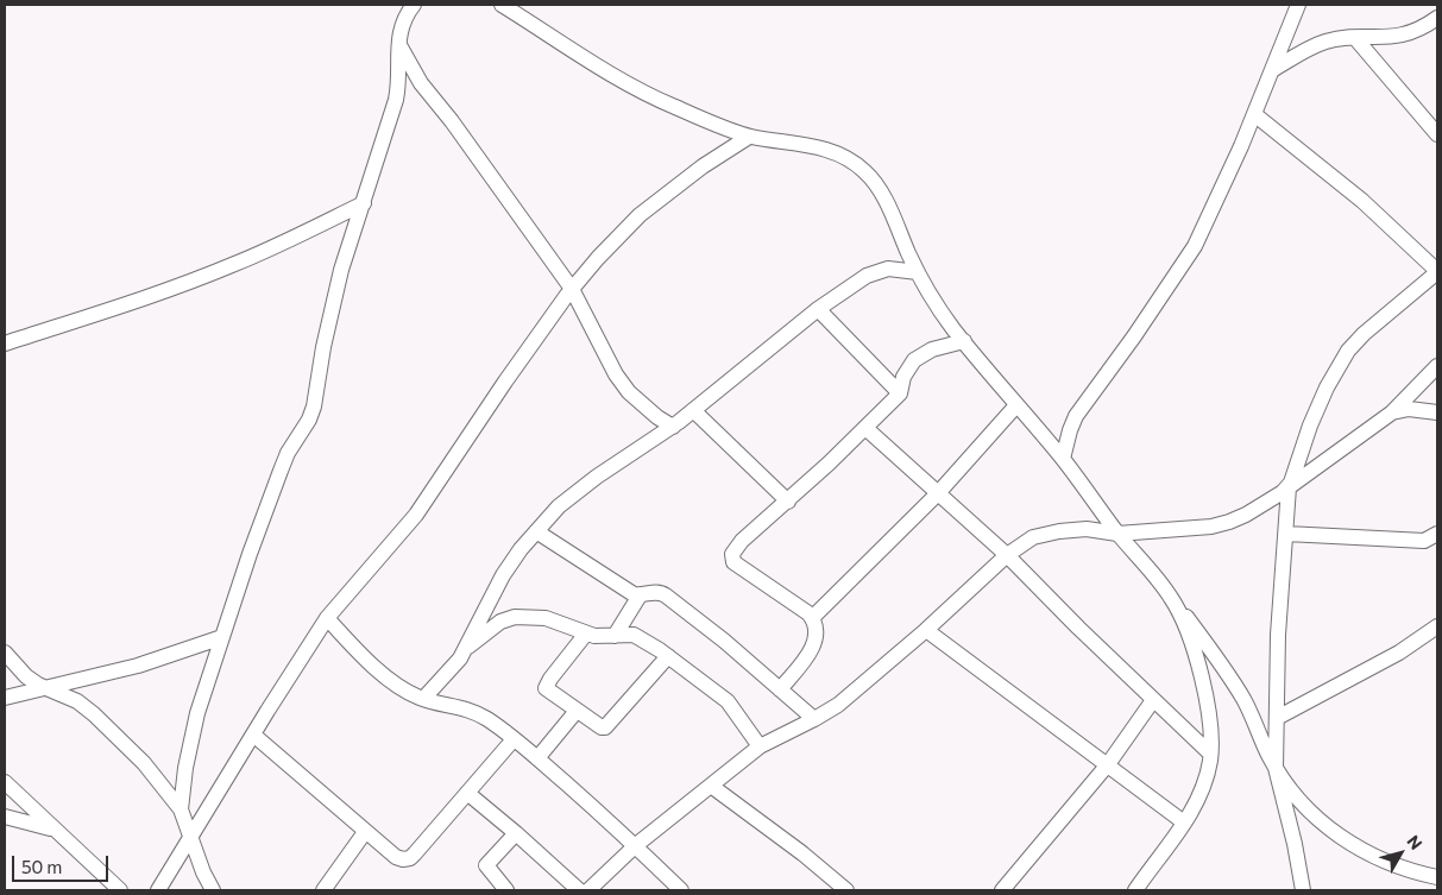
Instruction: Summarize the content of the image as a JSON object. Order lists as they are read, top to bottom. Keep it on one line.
{"scale_bar":"50 m","north":"top right"}
